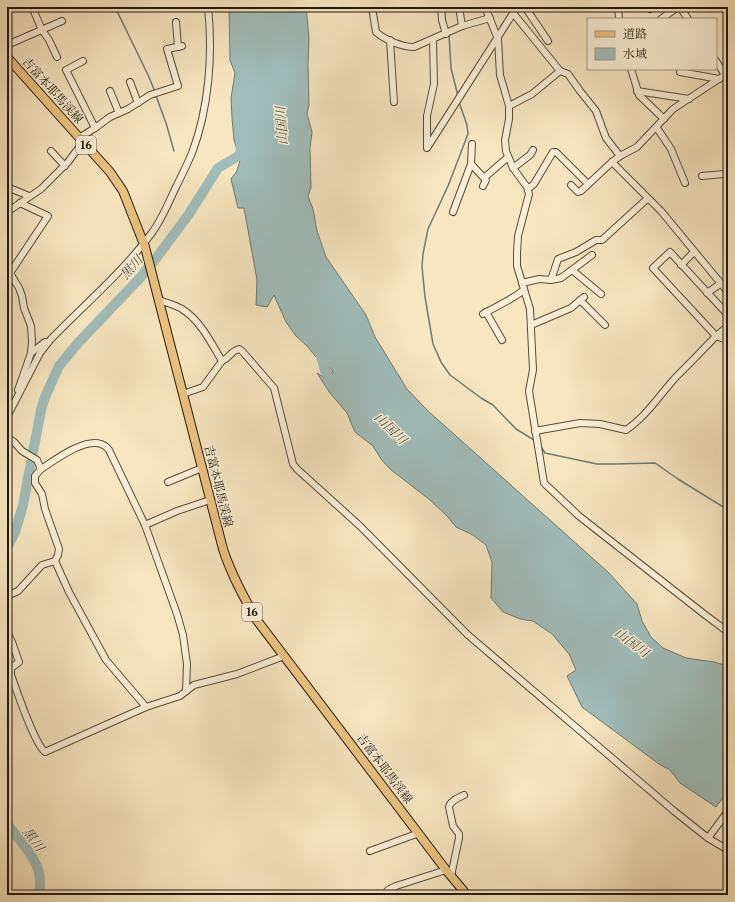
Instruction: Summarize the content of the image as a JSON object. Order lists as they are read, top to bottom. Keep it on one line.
{"streets":{"main road":["吉富本耶馬渓線","16"]},"water":["山国川","黒川"],"legend":["道路","水域"]}
